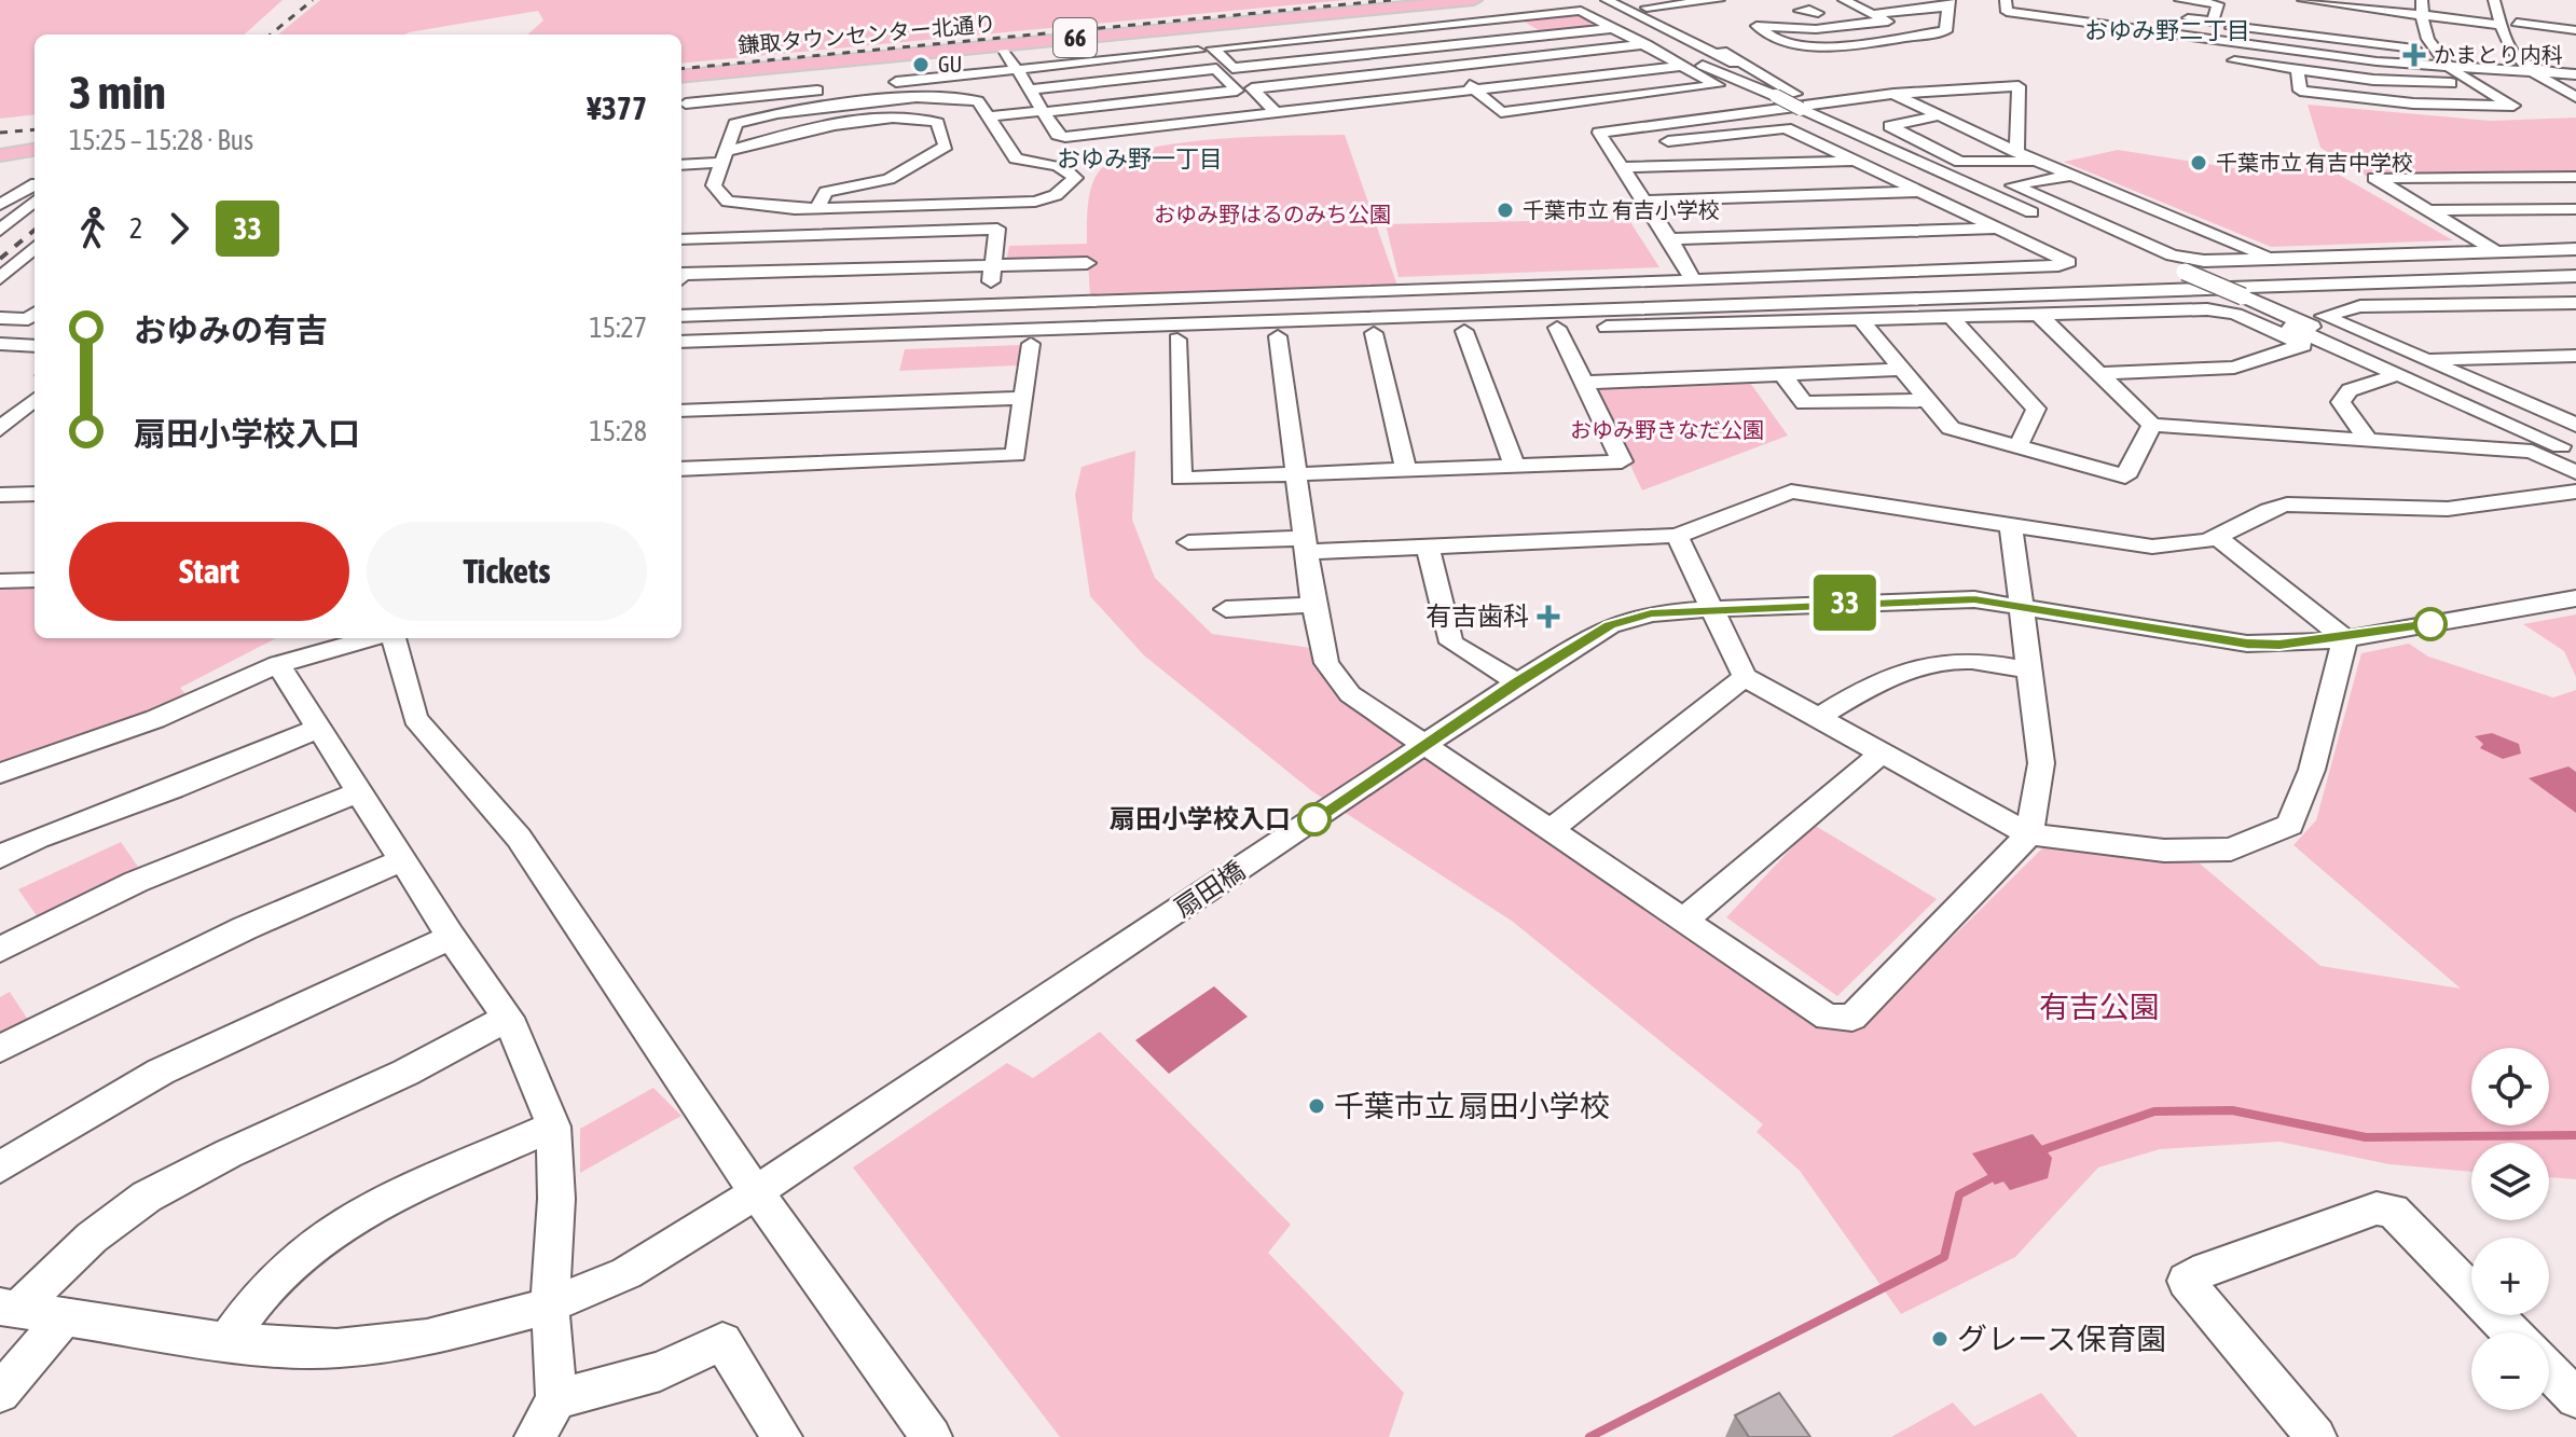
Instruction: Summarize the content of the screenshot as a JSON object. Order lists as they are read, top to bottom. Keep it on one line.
{"streets":{"main road":["鎌取タウンセンター北通り","66"],"street":["扇田橋"]},"districts":["おゆみ野二丁目","おゆみ野一丁目"],"parks":["おゆみ野はるのみち公園","おゆみ野きなだ公園","有吉公園"],"places":{"health":["かまとり内科","有吉歯科"],"other":["GU","千葉市立 有吉中学校","千葉市立 有吉小学校","扇田小学校入口","千葉市立 扇田小学校","グレース保育園"]},"lines":["bus line 33"],"page":{"on_map":"33","heading":["3 min","15:25 – 15:28 · Bus","¥377"],"legs":["2","33"],"list":[{"name":"おゆみの有吉","value":"15:27"},{"name":"扇田小学校入口","value":"15:28"}],"buttons":["Start","Tickets"],"map_buttons":["+","−"]}}
